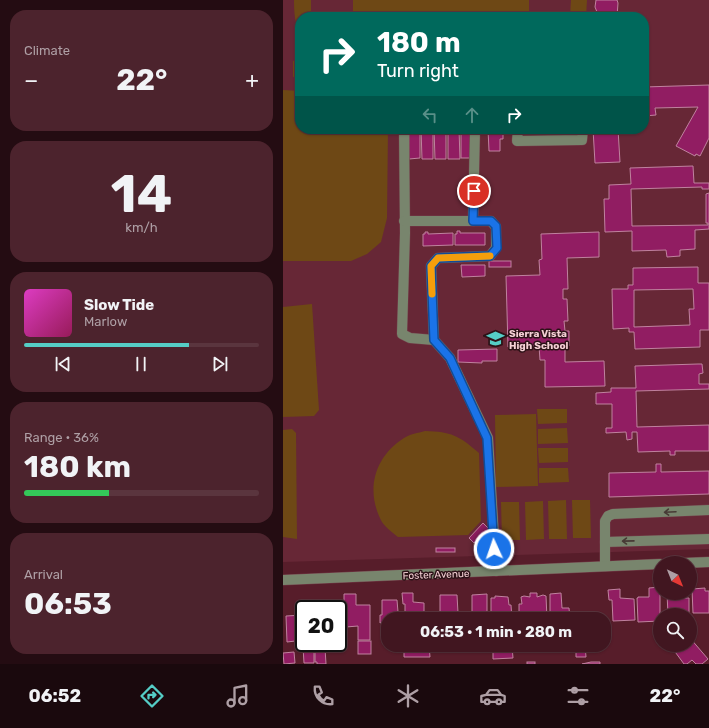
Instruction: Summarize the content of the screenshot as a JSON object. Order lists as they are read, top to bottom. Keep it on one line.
{"streets":{"street":["Foster Avenue"]},"places":{"school or university":["Sierra Vista High School"]},"north":"bottom right","page":{"tile":["Climate",["14","km/h"],["Range · 36%","180 km"],["Arrival","06:53"]],"turn":["180 m","Turn right"],"heat":["−","22°","+"],"song":["Slow Tide","Marlow"],"limit":"20","trip":"06:53 · 1 min · 280 m","tabs":["06:52","22°"]}}
